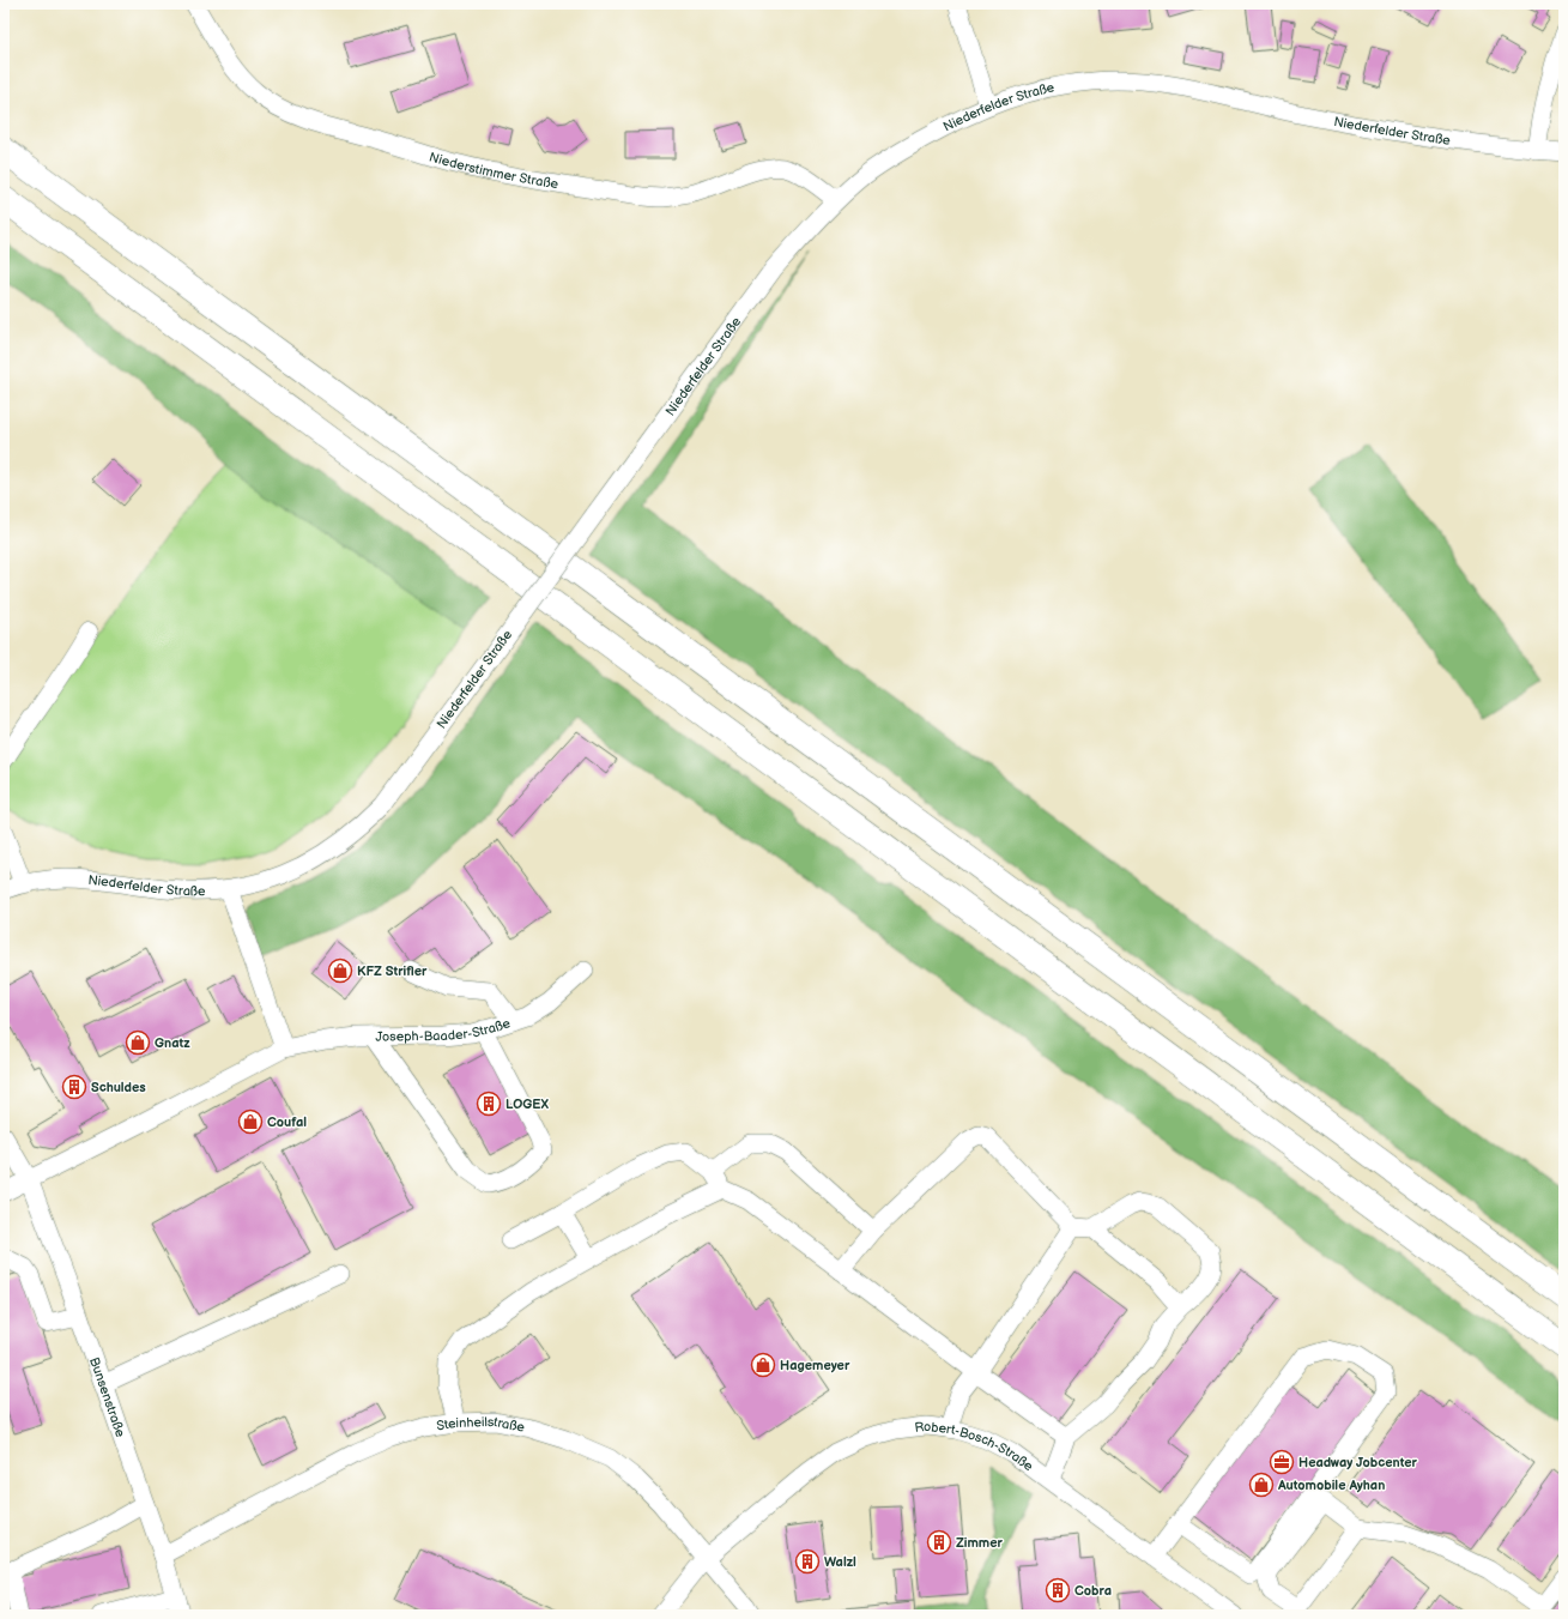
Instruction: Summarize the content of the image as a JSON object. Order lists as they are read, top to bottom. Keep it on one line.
{"streets":{"street":["Niederfelder Straße","Niederstimmer Straße","Joseph-Baader-Straße","Bunsenstraße","Steinheilstraße","Robert-Bosch-Straße"]},"crossings":[["Niederfelder Straße","Niederstimmer Straße"],["Joseph-Baader-Straße","Bunsenstraße"],["Bunsenstraße","Steinheilstraße"],["Steinheilstraße","Robert-Bosch-Straße"]],"places":{"shop":["KFZ Strifler","Gnatz","Coufal","Hagemeyer","Automobile Ayhan"],"building":["Schuldes","LOGEX","Zimmer","Walzl","Cobra"],"office":["Headway Jobcenter"]}}
